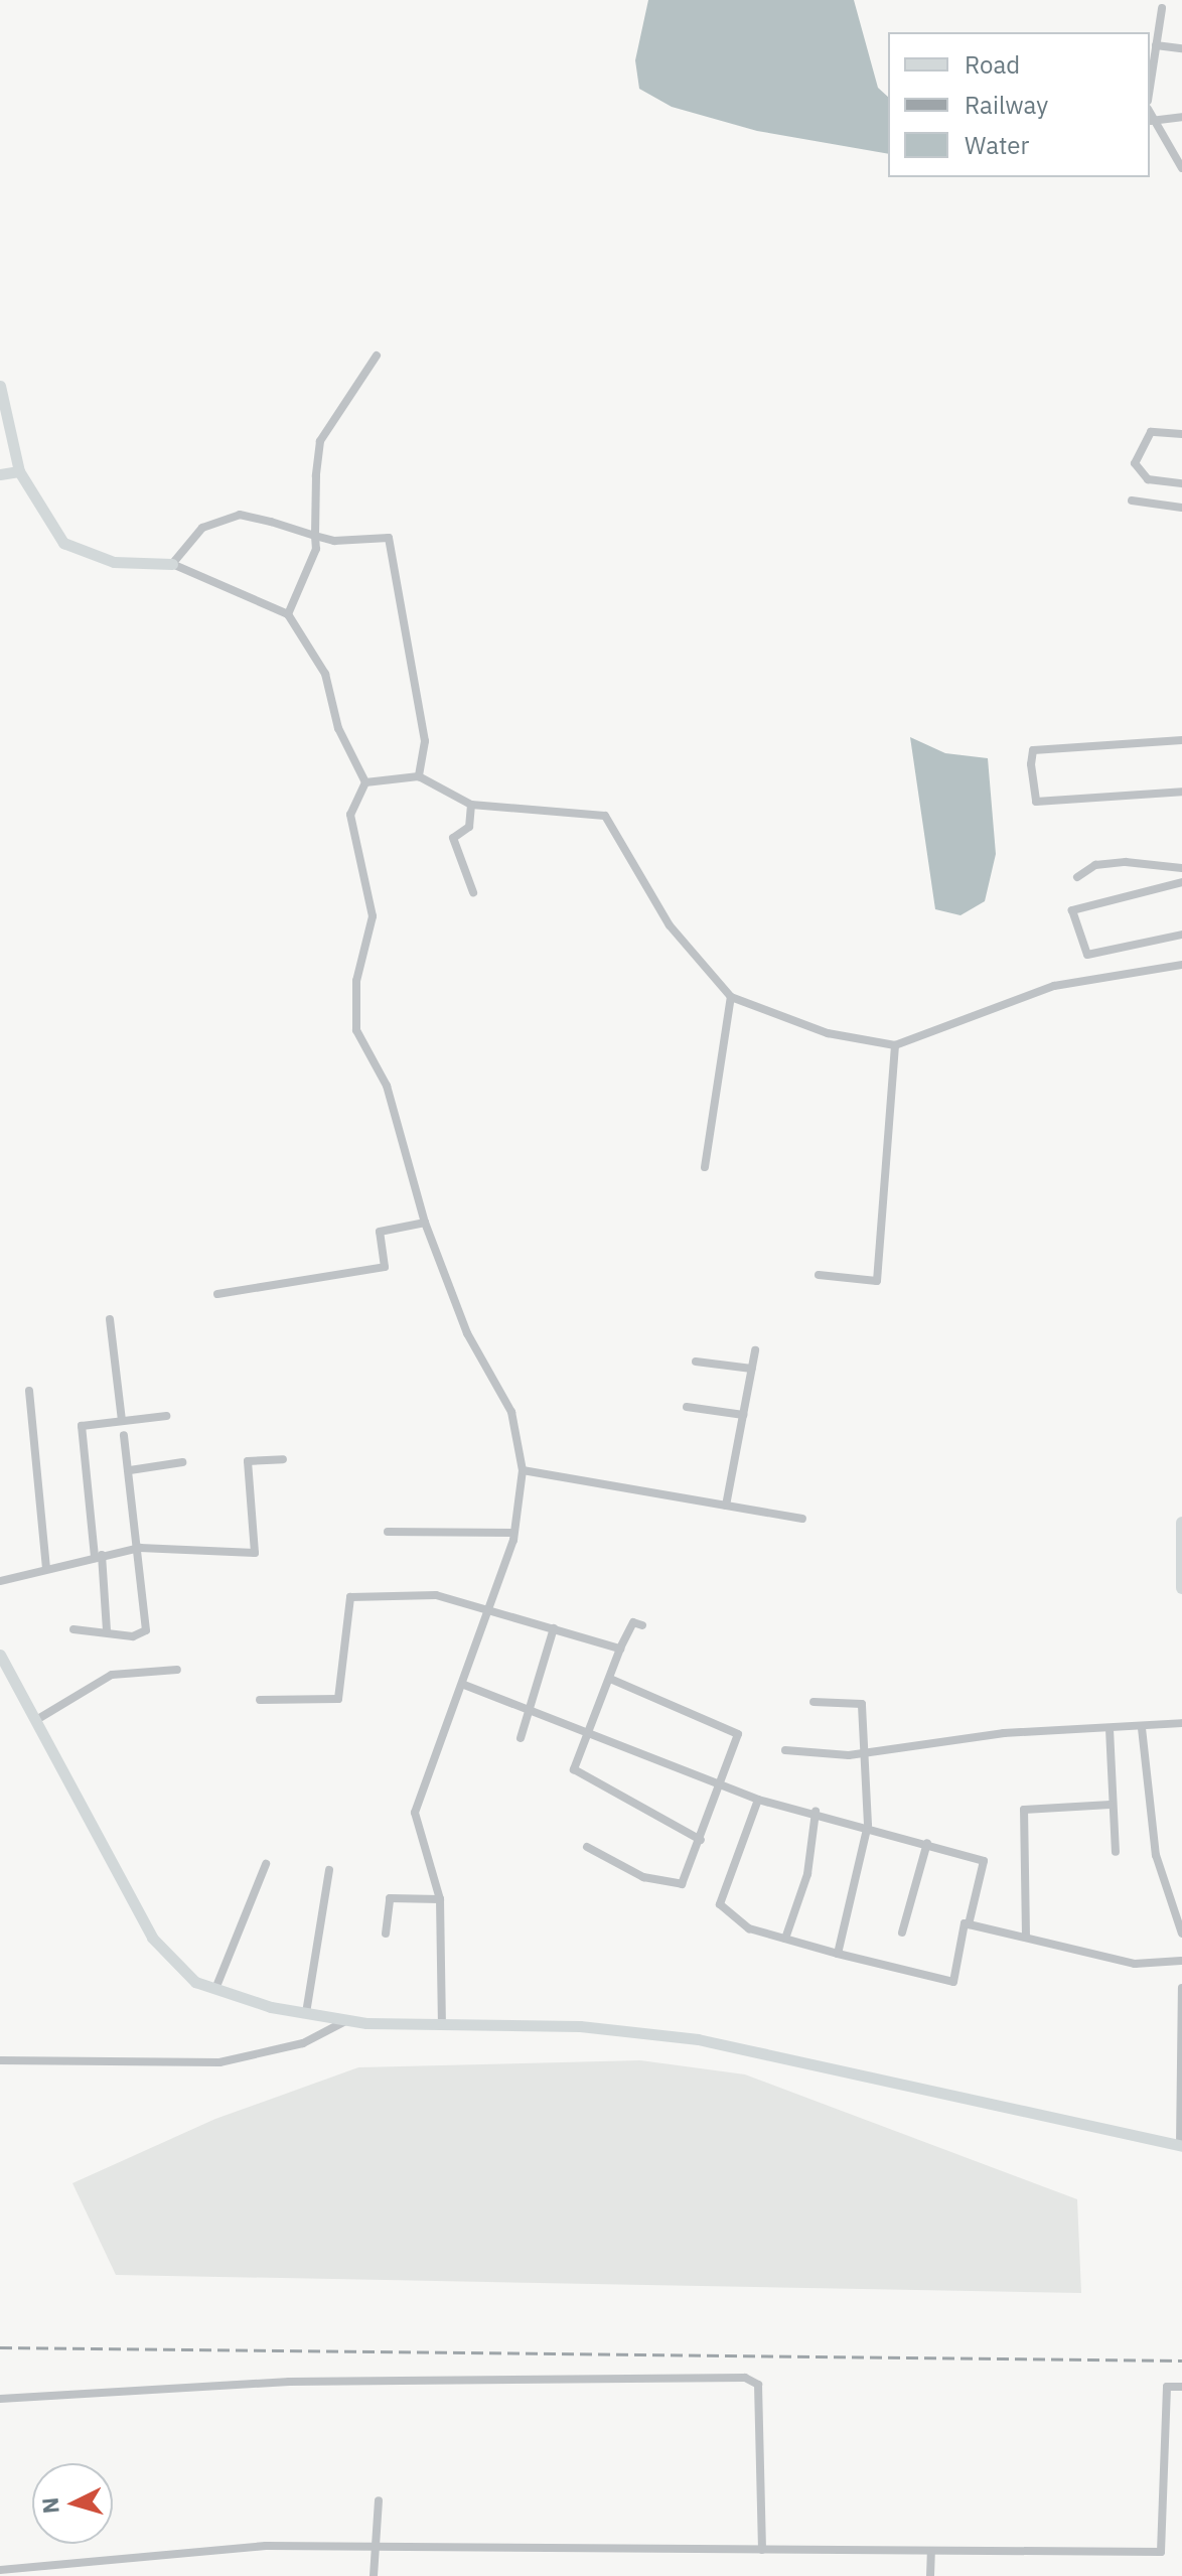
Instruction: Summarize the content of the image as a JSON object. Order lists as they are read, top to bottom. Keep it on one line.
{"legend":["Road","Railway","Water"],"north":"left"}
